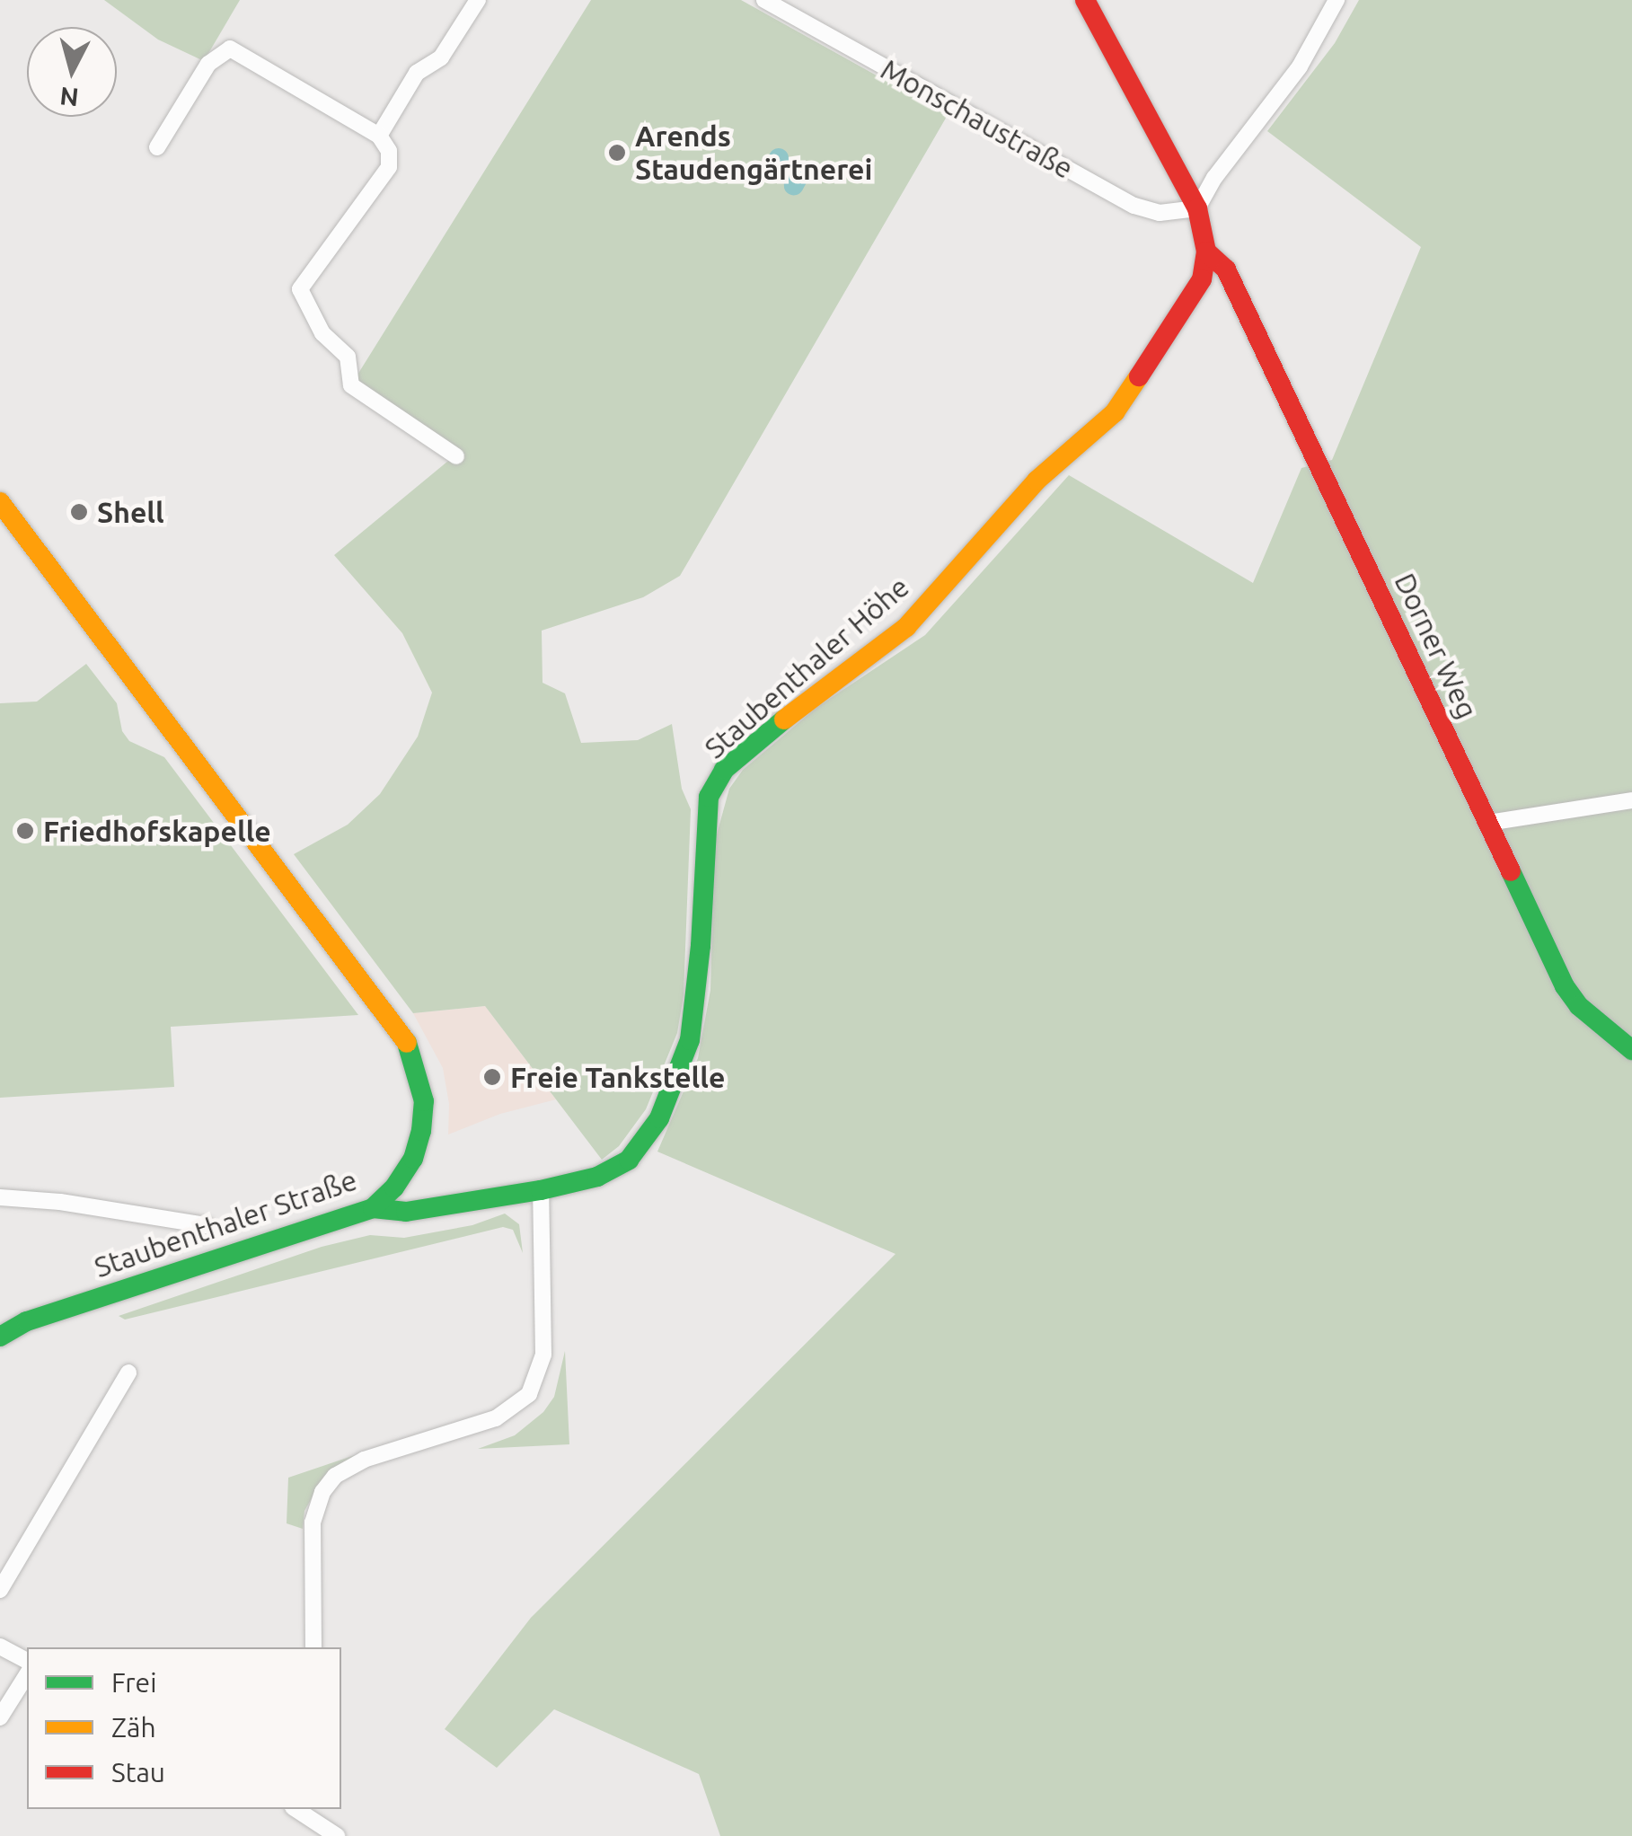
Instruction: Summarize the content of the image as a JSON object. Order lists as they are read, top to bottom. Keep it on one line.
{"streets":{"street":["Monschaustraße","Dorner Weg","Staubenthaler Höhe","Staubenthaler Straße"]},"crossings":[["Monschaustraße","Staubenthaler Höhe"],["Dorner Weg","Staubenthaler Höhe"],["Staubenthaler Höhe","Staubenthaler Straße"]],"places":["Arends Staudengärtnerei","Shell","Friedhofskapelle","Freie Tankstelle"],"legend":["Frei","Zäh","Stau"],"north":"bottom"}
